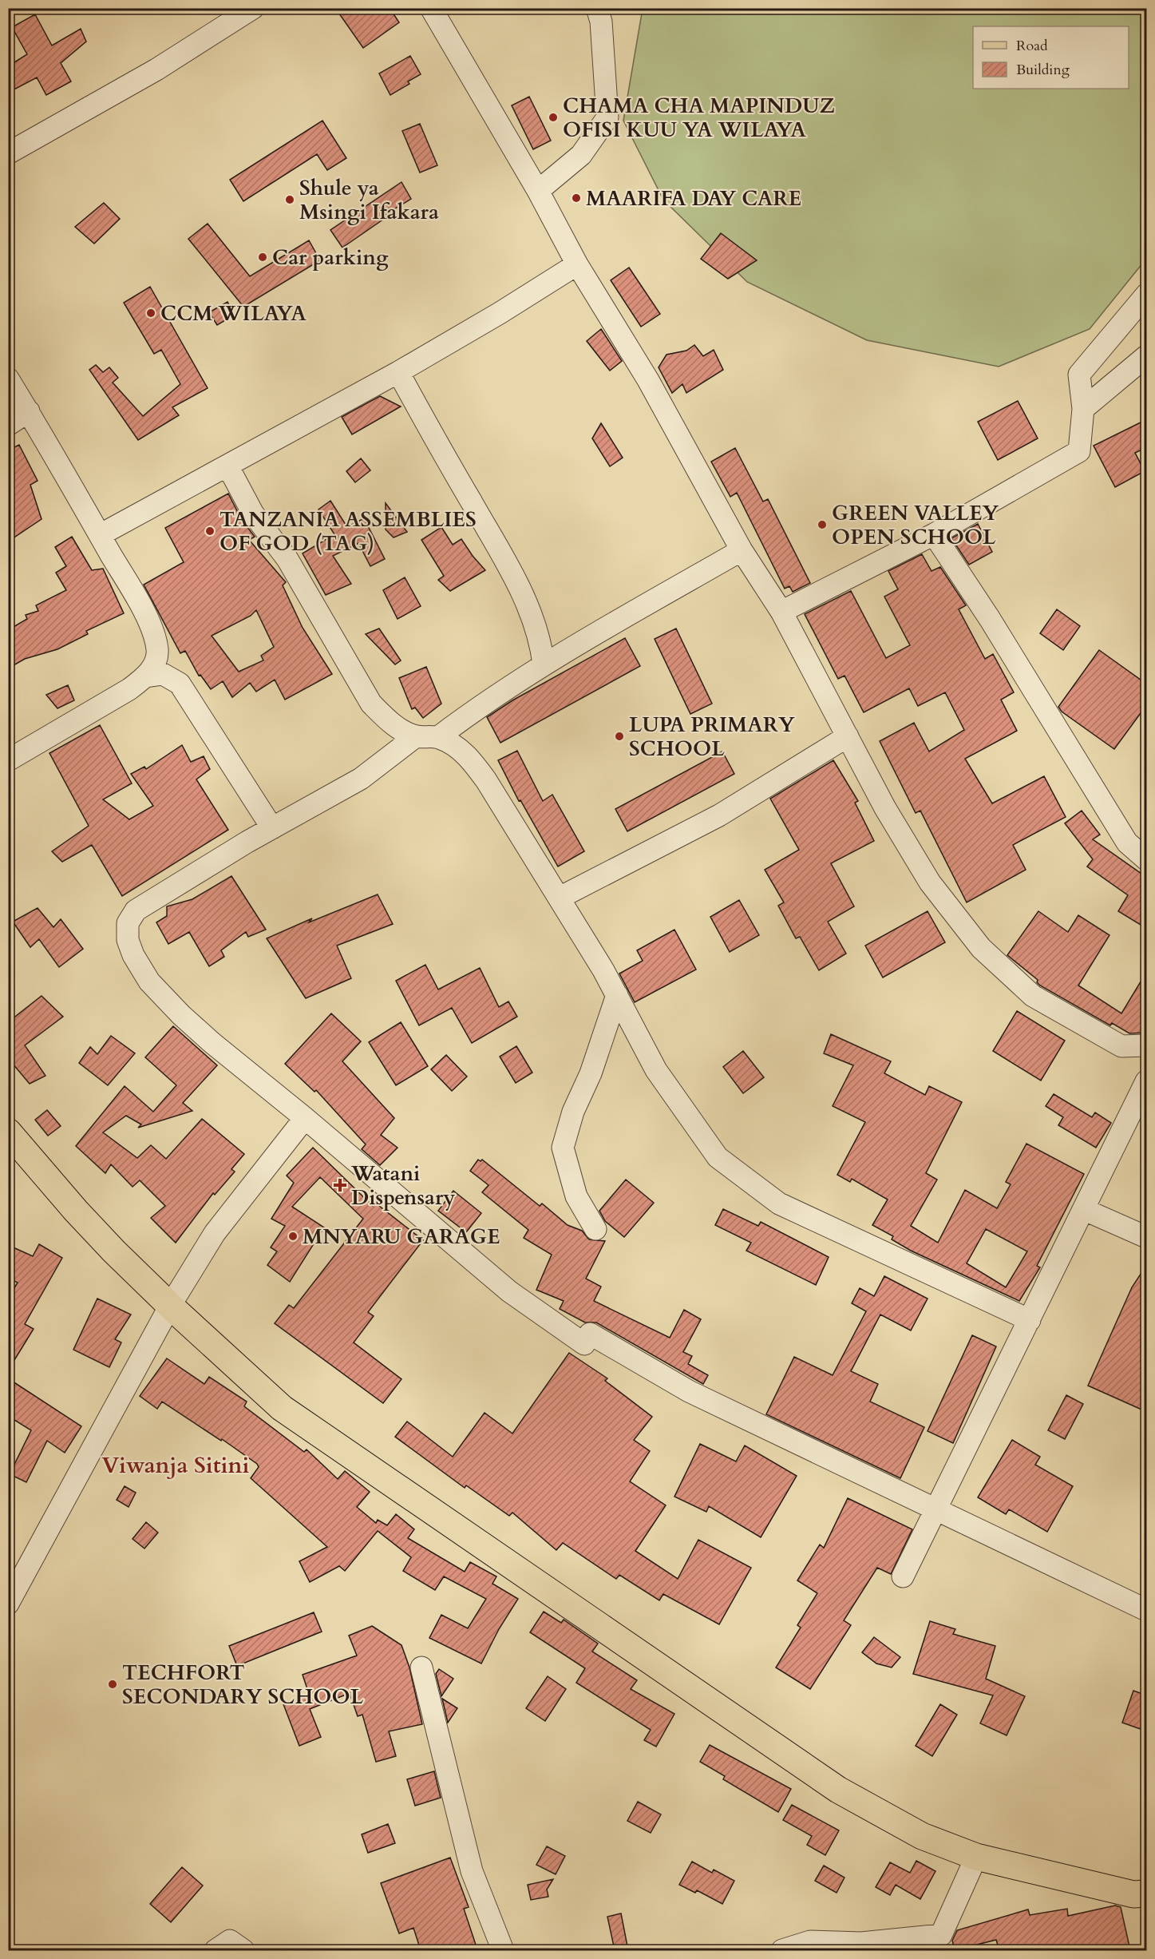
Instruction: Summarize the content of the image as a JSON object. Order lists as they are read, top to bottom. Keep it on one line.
{"districts":["Viwanja Sitini"],"places":{"other":["CHAMA CHA MAPINDUZ OFISI KUU YA WILAYA","MAARIFA DAY CARE","Shule ya Msingi Ifakara","Car parking","CCM WILAYA","GREEN VALLEY OPEN SCHOOL","TANZANIA ASSEMBLIES OF GOD (TAG)","LUPA PRIMARY SCHOOL","MNYARU GARAGE","TECHFORT SECONDARY SCHOOL"],"health":["Watani Dispensary"]},"legend":["Road","Building"]}
